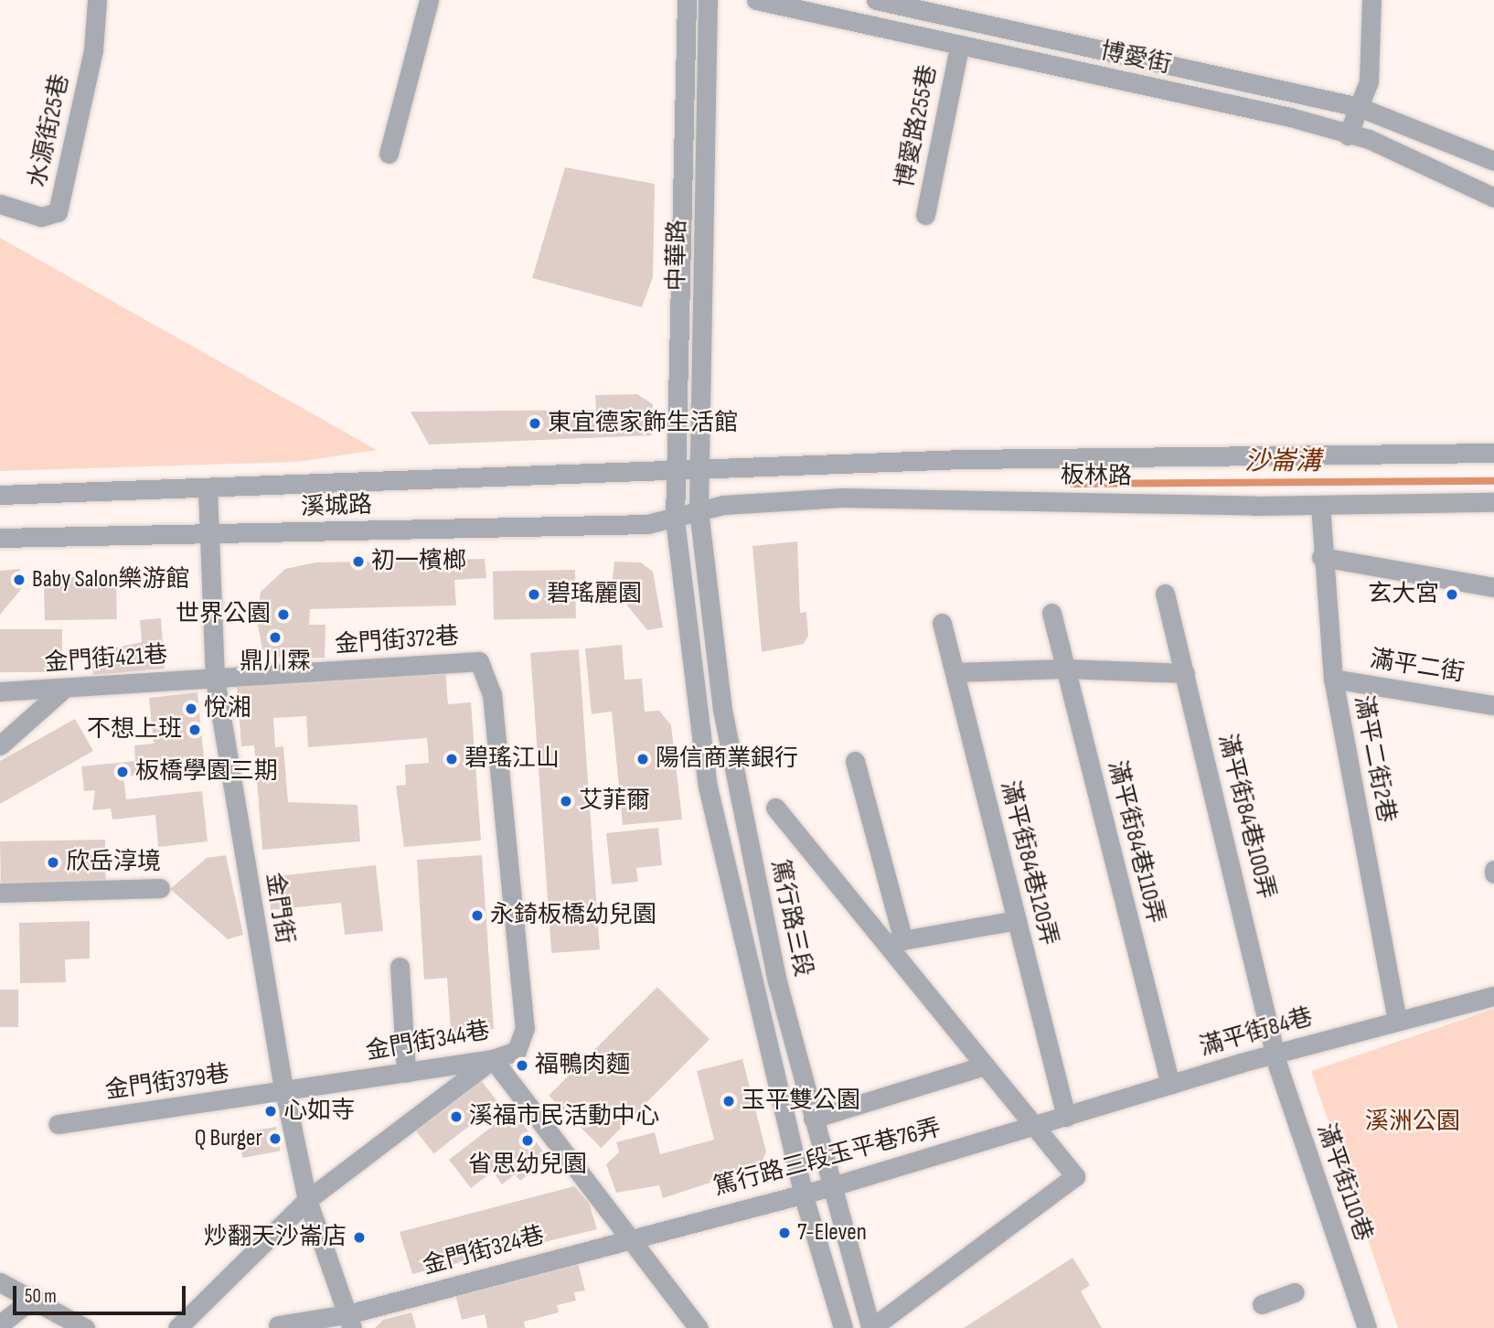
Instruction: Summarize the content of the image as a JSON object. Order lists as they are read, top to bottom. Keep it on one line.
{"streets":{"street":["博愛街","博愛路255巷","水源街25巷","中華路","板林路","溪城路","金門街372巷","金門街421巷","滿平二街","滿平二街2巷","滿平街84巷100弄","滿平街84巷110弄","滿平街84巷120弄","金門街","篤行路三段","滿平街84巷","金門街344巷","金門街379巷","篤行路三段玉平巷76弄","滿平街110巷","金門街324巷"]},"crossings":[["博愛街","博愛路255巷"],["中華路","板林路"],["中華路","溪城路"],["中華路","篤行路三段"],["板林路","溪城路"],["板林路","滿平二街2巷"],["板林路","篤行路三段"],["溪城路","金門街"],["溪城路","篤行路三段"],["金門街372巷","金門街421巷"],["金門街372巷","金門街"],["金門街372巷","金門街344巷"],["金門街421巷","金門街"],["滿平二街","滿平二街2巷"],["滿平二街2巷","滿平街84巷"],["滿平街84巷100弄","滿平街84巷"],["滿平街84巷100弄","滿平街110巷"],["滿平街84巷110弄","滿平街84巷"],["滿平街84巷120弄","滿平街84巷"],["金門街","金門街344巷"],["金門街","金門街379巷"],["金門街","金門街324巷"],["篤行路三段","篤行路三段玉平巷76弄"],["滿平街84巷","篤行路三段玉平巷76弄"],["滿平街84巷","滿平街110巷"],["金門街344巷","金門街379巷"],["篤行路三段玉平巷76弄","金門街324巷"]],"water":["沙崙溝"],"parks":["溪洲公園"],"places":["東宜德家飾生活館","初一檳榔","Baby Salon樂游館","碧瑤麗園","玄大宮","世界公園","鼎川霖","悅湘","不想上班","碧瑤江山","陽信商業銀行","板橋學園三期","艾菲爾","欣岳淳境","永錡板橋幼兒園","福鴨肉麵","玉平雙公園","心如寺","溪福市民活動中心","Q Burger","省思幼兒園","7-Eleven","炒翻天沙崙店"],"scale_bar":"50 m"}
